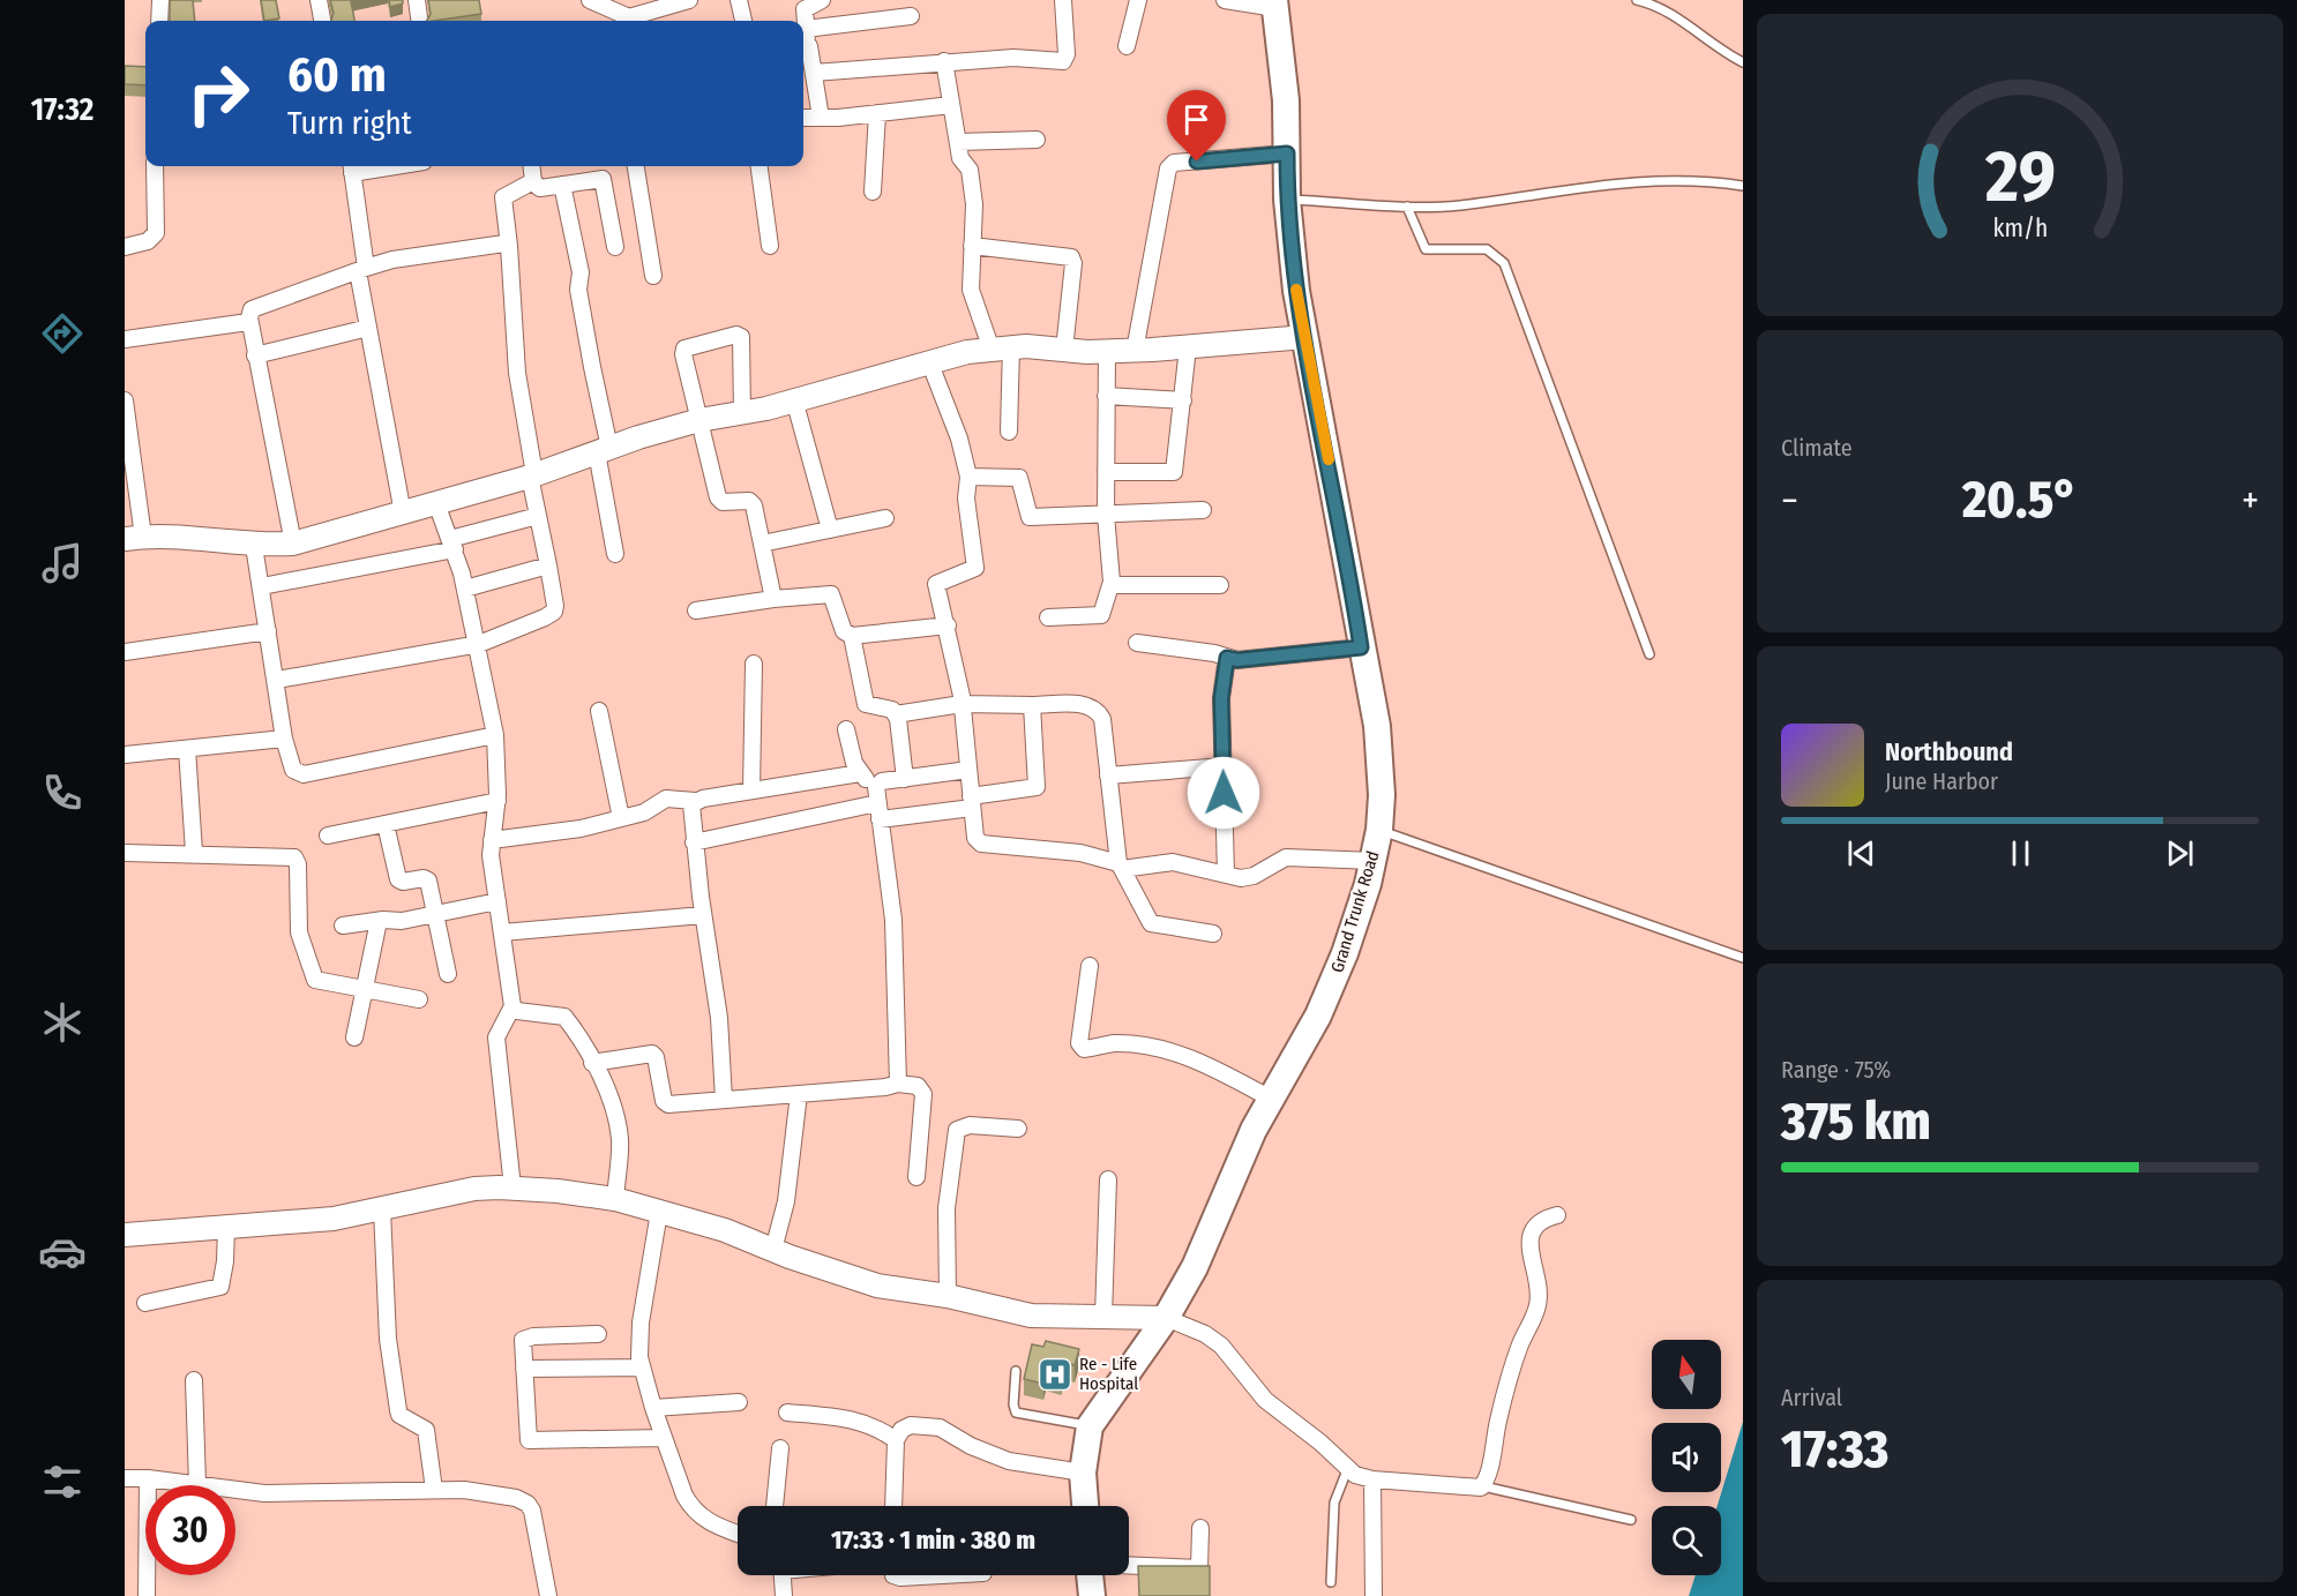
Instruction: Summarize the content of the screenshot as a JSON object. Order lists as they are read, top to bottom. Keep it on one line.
{"streets":{"main road":["Grand Trunk Road"]},"places":{"hospital":["Re - Life Hospital"]},"north":"top","page":{"tabs":"17:32","turn":["60 m","Turn right"],"tile":["Climate",["Range · 75%","375 km"],["Arrival","17:33"]],"heat":["−","20.5°","+"],"song":["Northbound","June Harbor"],"limit":"30","trip":"17:33 · 1 min · 380 m","gauge":["29","km/h"]}}
